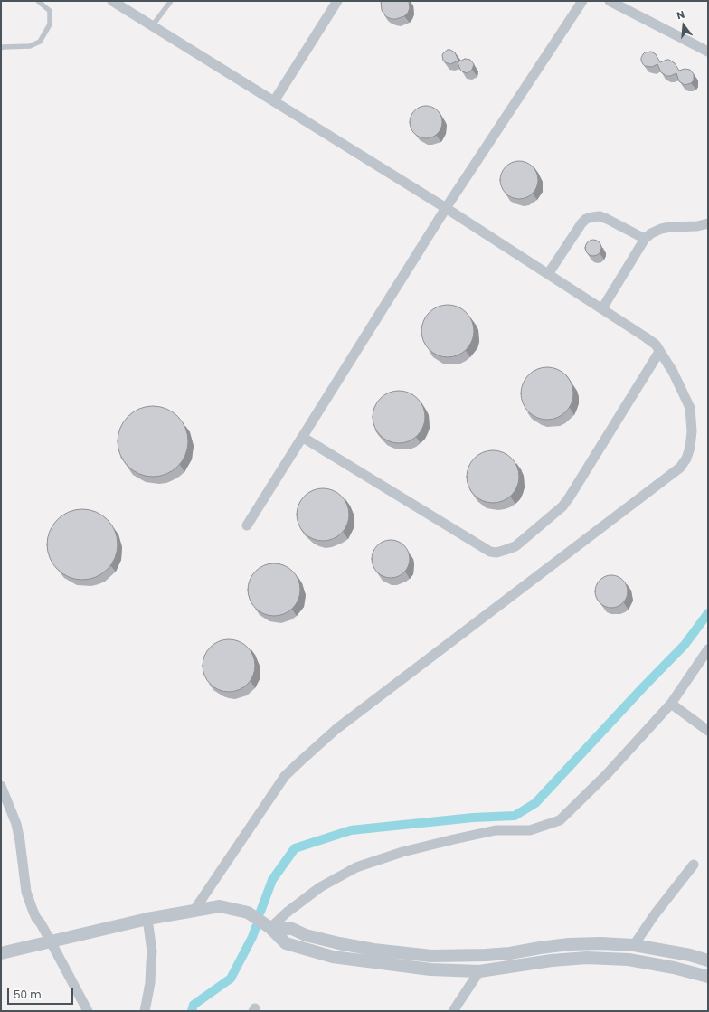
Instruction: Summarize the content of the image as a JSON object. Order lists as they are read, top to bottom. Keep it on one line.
{"scale_bar":"50 m","north":"top"}
